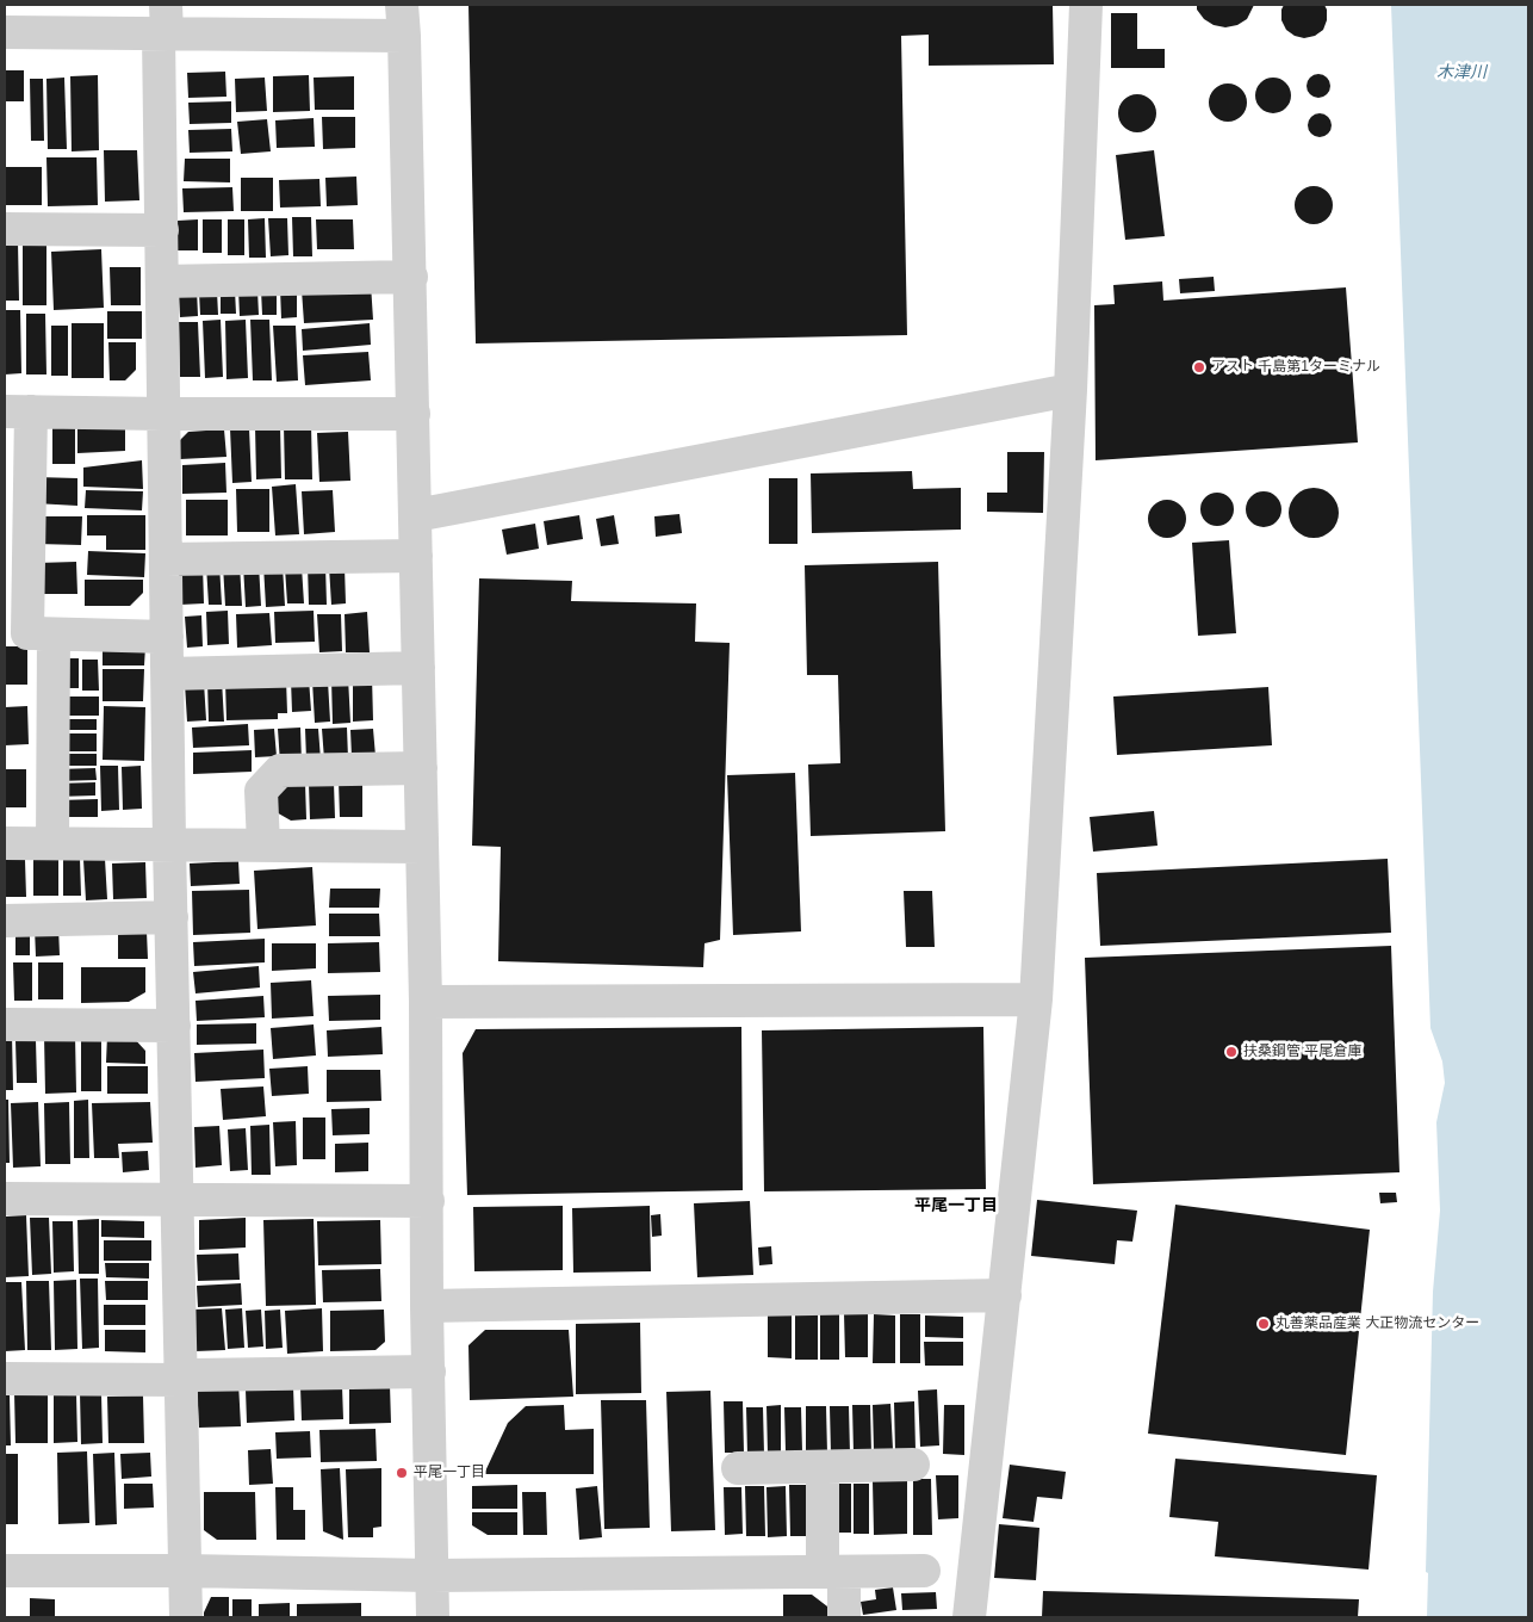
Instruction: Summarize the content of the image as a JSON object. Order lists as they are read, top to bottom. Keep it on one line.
{"districts":["平尾一丁目"],"water":["木津川"],"places":["アスト 千島第1ターミナル","扶桑鋼管 平尾倉庫","丸善薬品産業 大正物流センター","平尾一丁目"]}
